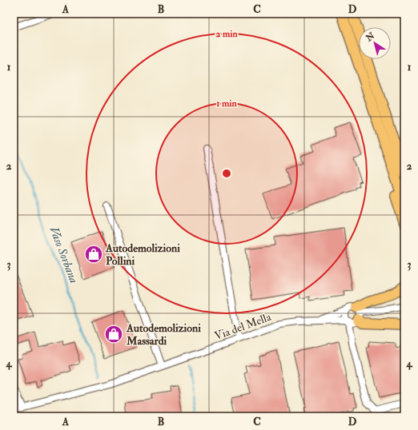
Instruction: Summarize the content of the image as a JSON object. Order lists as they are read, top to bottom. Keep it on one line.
{"streets":{"street":["Via del Mella"]},"water":["Vaso Sorbana"],"places":{"shop":["Autodemolizioni Pollini","Autodemolizioni Massardi"]},"north":"top left","grid":{"columns":["A","B","C","D"],"rows":["1","2","3","4"]},"rings":["2 min","1 min"]}
